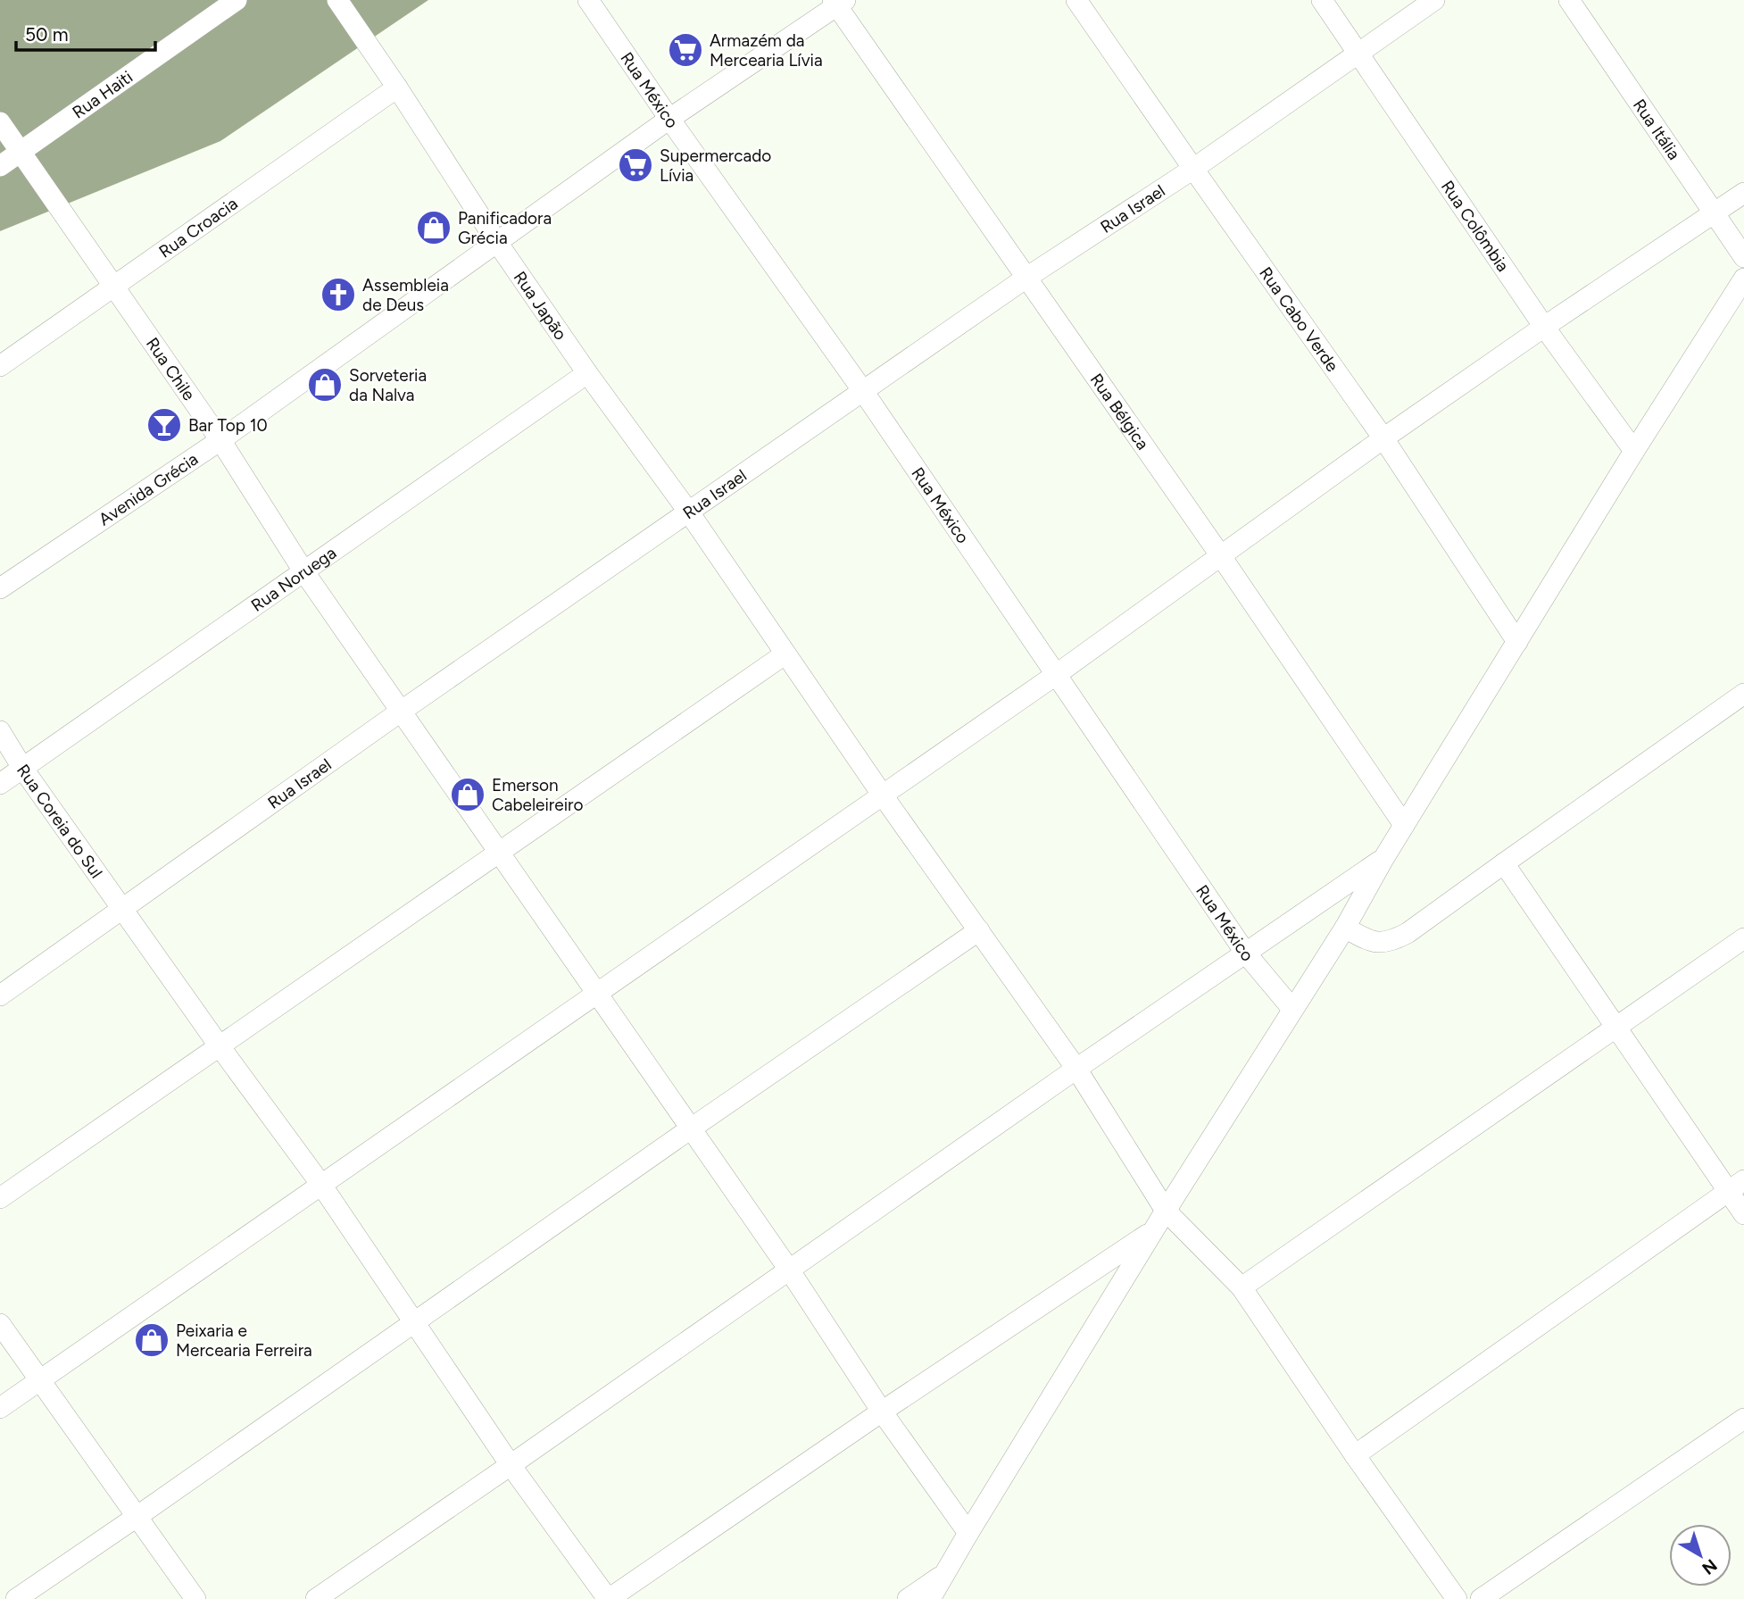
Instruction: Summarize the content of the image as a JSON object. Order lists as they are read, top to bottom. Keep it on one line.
{"streets":{"street":["Rua México","Rua Haiti","Rua Itália","Rua Israel","Rua Croacia","Rua Colômbia","Rua Japão","Rua Cabo Verde","Rua Chile","Rua Bélgica","Avenida Grécia","Rua Noruega","Rua Coreia do Sul"]},"crossings":[["Rua México","Rua Israel"],["Rua México","Avenida Grécia"],["Rua Haiti","Rua Chile"],["Rua Israel","Rua Colômbia"],["Rua Israel","Rua Japão"],["Rua Israel","Rua Cabo Verde"],["Rua Israel","Rua Chile"],["Rua Israel","Rua Bélgica"],["Rua Israel","Rua Coreia do Sul"],["Rua Croacia","Rua Japão"],["Rua Croacia","Rua Chile"],["Rua Japão","Avenida Grécia"],["Rua Japão","Rua Noruega"],["Rua Chile","Avenida Grécia"],["Rua Chile","Rua Noruega"],["Rua Bélgica","Avenida Grécia"],["Rua Noruega","Rua Coreia do Sul"]],"places":{"supermarket":["Armazém da Mercearia Lívia","Supermercado Lívia"],"shop":["Panificadora Grécia","Sorveteria da Nalva","Emerson Cabeleireiro","Peixaria e Mercearia Ferreira"],"church":["Assembleia de Deus"],"bar":["Bar Top 10"]},"scale_bar":"50 m","north":"bottom right"}
